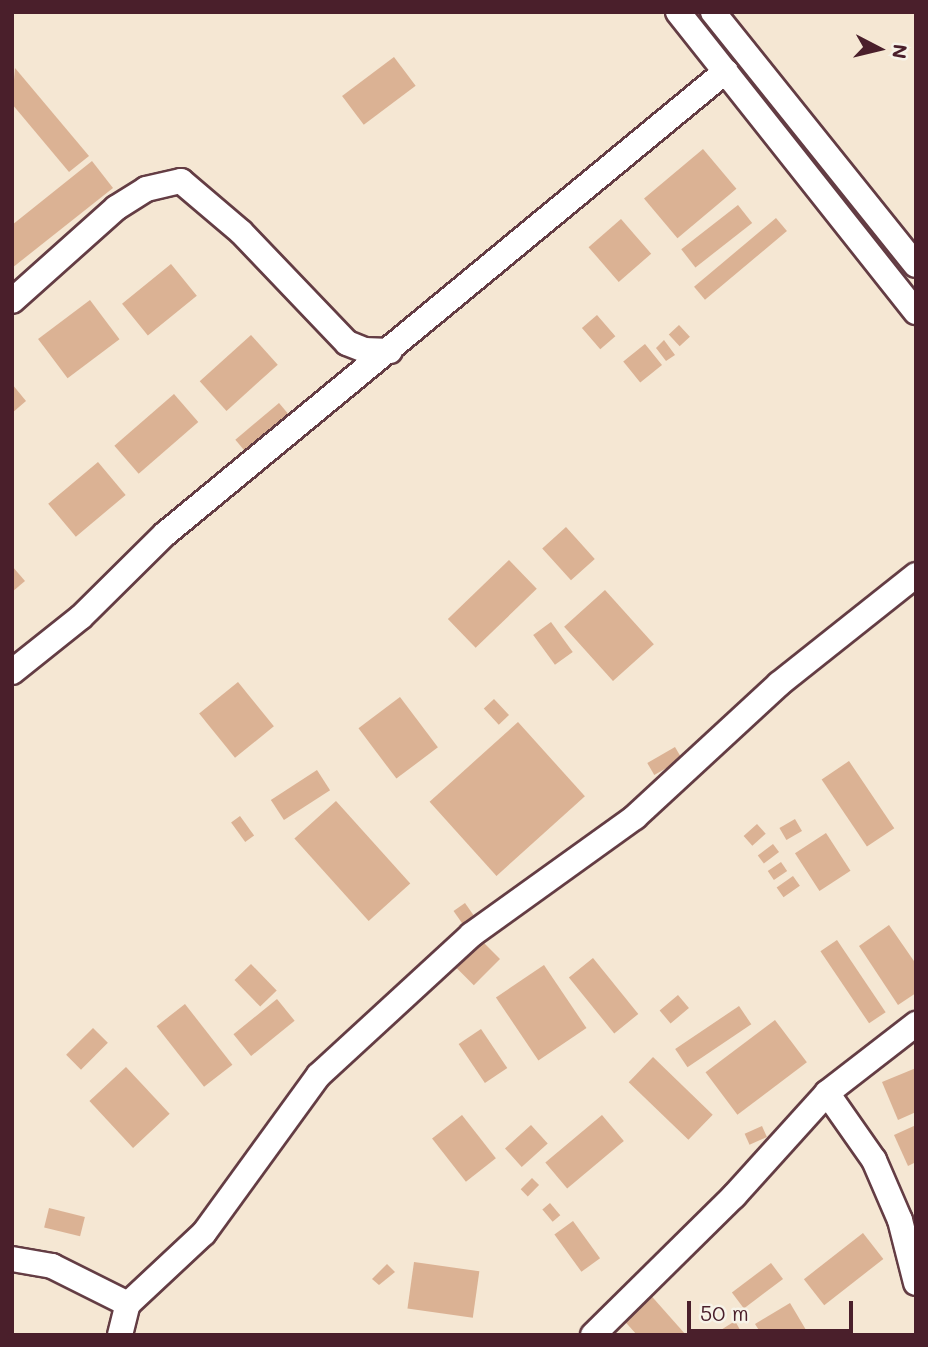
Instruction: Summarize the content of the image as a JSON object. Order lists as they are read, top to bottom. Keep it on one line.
{"scale_bar":"50 m","north":"right"}
